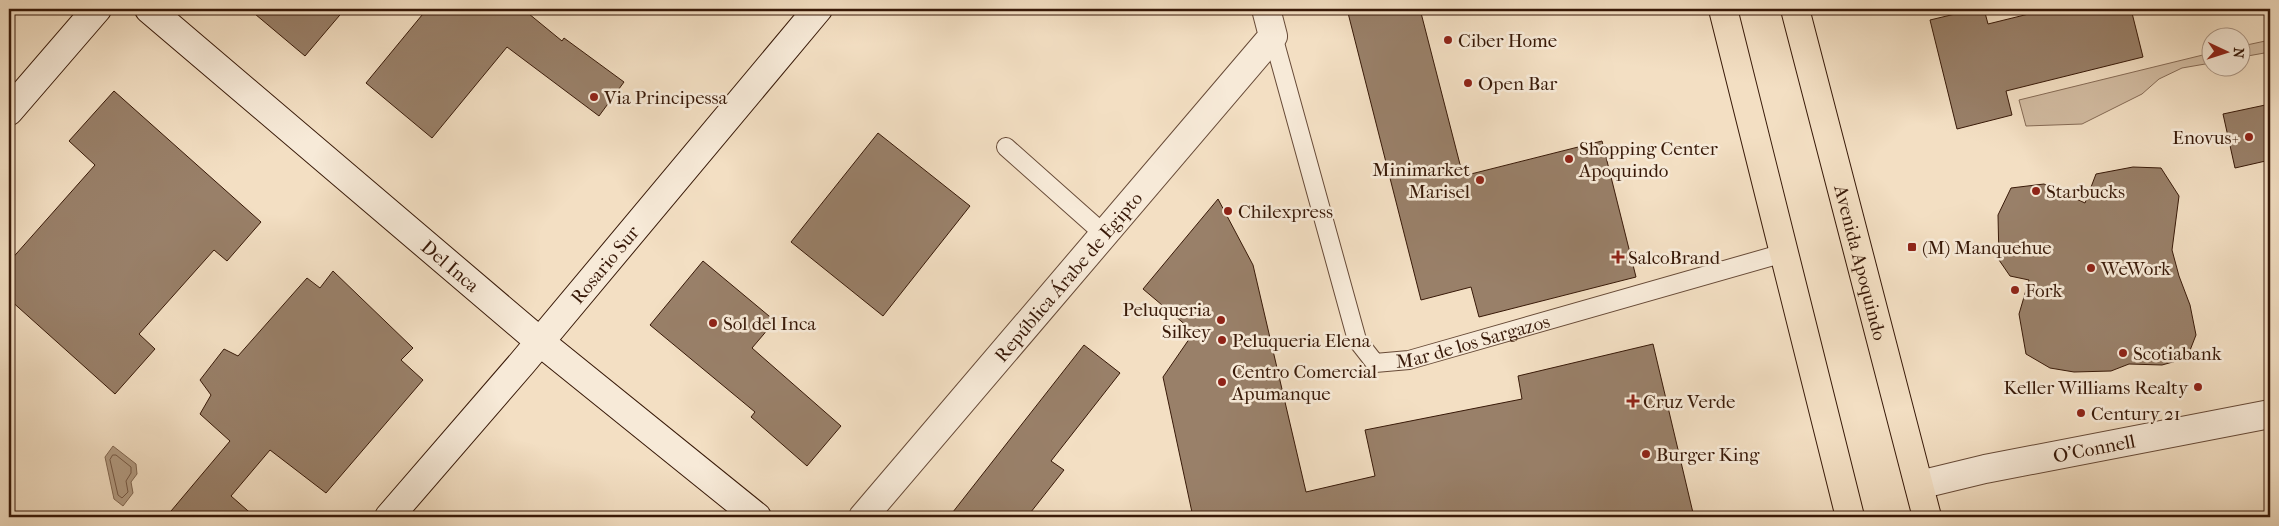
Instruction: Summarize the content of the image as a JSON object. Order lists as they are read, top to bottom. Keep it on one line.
{"streets":{"main road":["Avenida Apoquindo"],"street":["Rosario Sur","Del Inca","República Árabe de Egipto","Mar de los Sargazos","O'Connell"]},"crossings":[["Rosario Sur","Del Inca"],["Avenida Apoquindo","O'Connell"],["República Árabe de Egipto","Mar de los Sargazos"]],"places":{"other":["Ciber Home","Open Bar","Via Principessa","Enovus+","Shopping Center Apoquindo","Minimarket Marisel","Starbucks","Chilexpress","WeWork","Fork","Peluqueria Silkey","Sol del Inca","Peluqueria Elena","Scotiabank","Centro Comercial Apumanque","Keller Williams Realty","Century 21","Burger King"],"transit":["(M) Manquehue"],"health":["SalcoBrand","Cruz Verde"]},"north":"right"}
